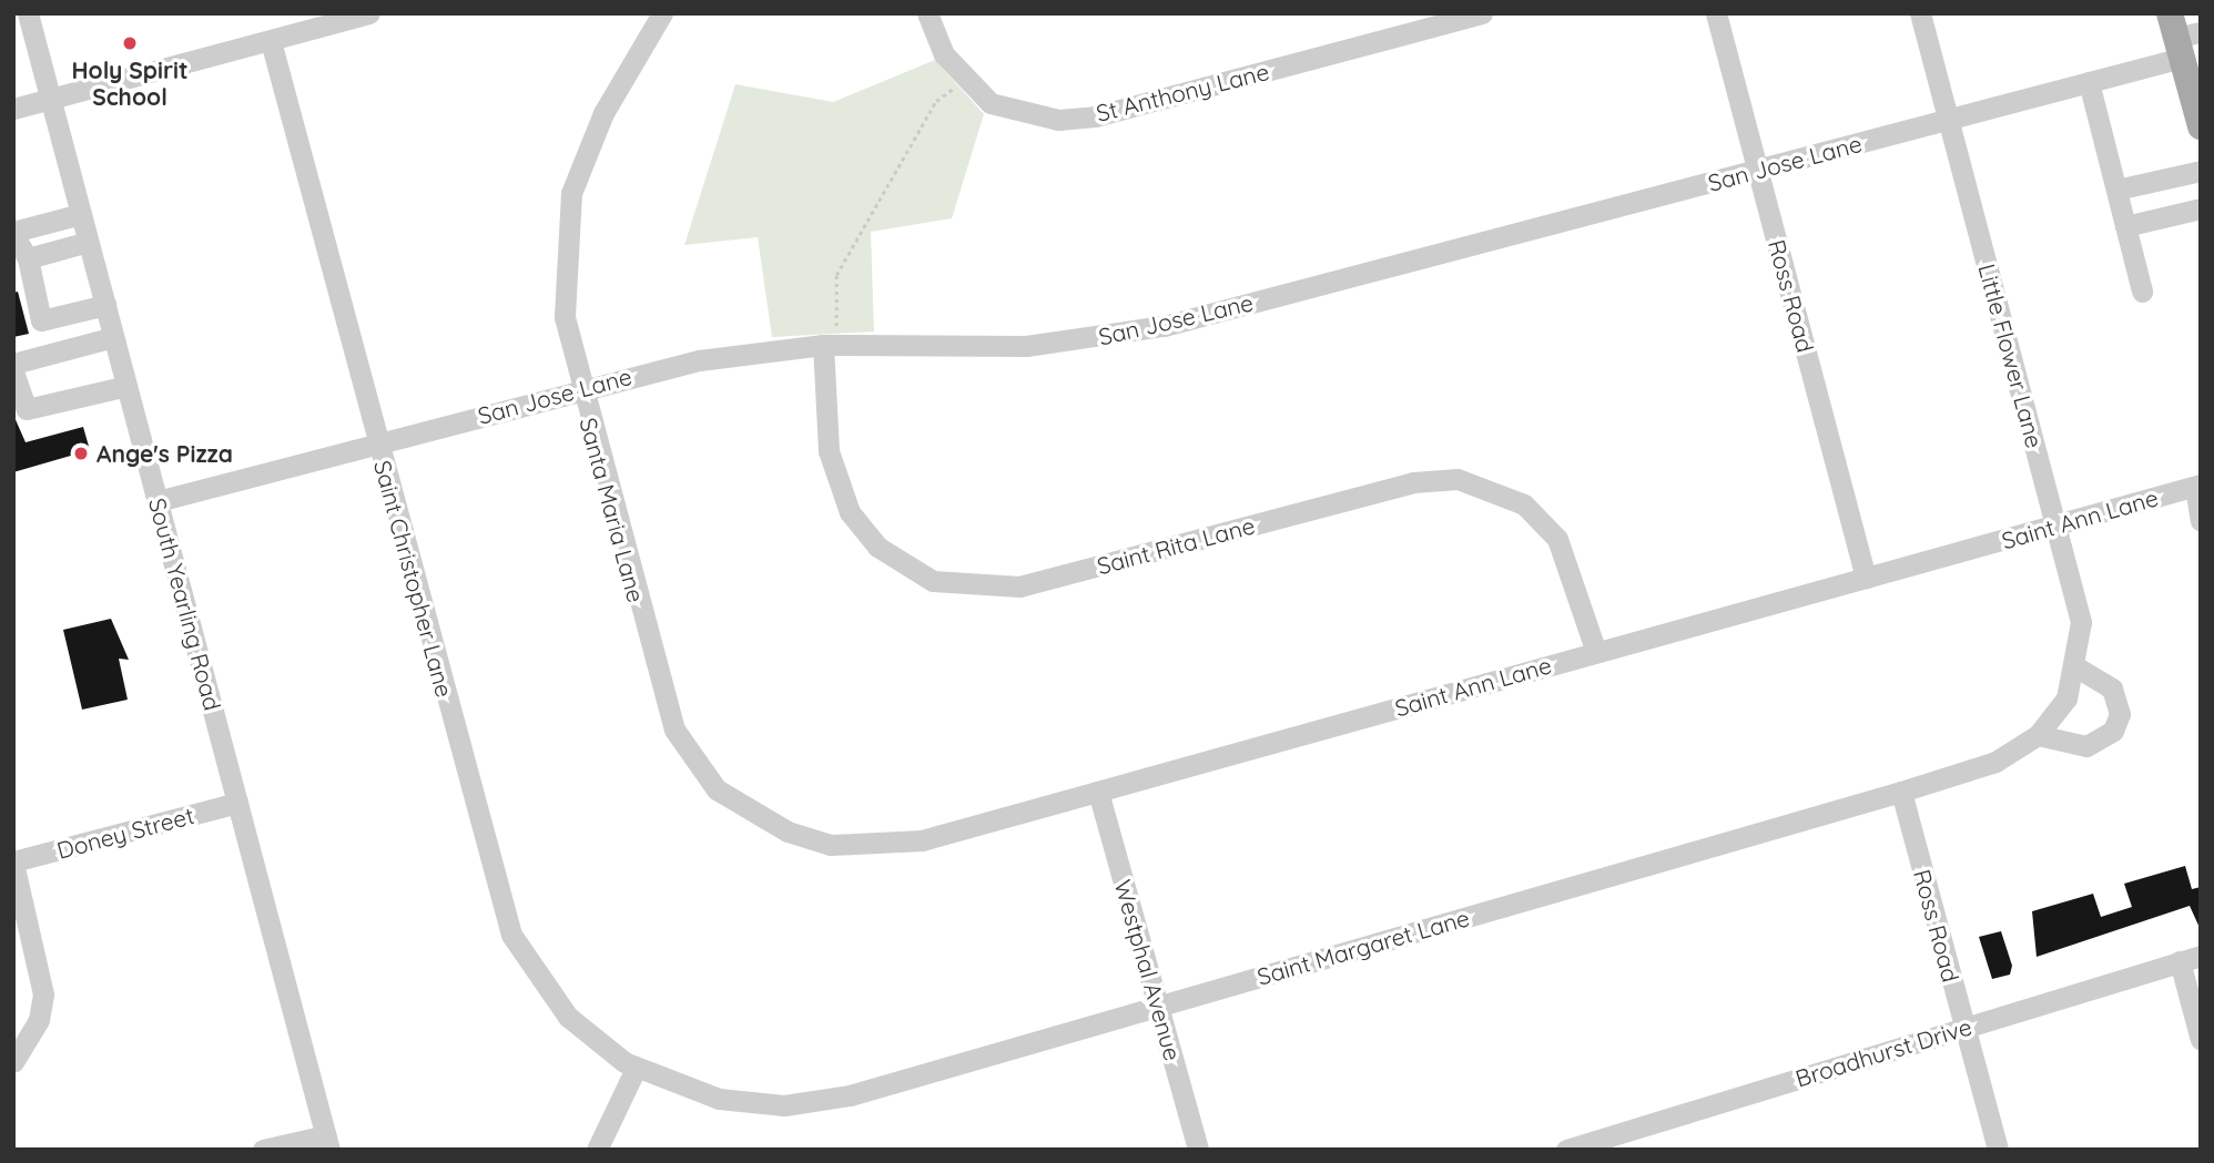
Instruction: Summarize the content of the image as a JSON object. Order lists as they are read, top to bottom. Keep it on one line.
{"streets":{"street":["St Anthony Lane","San Jose Lane","Ross Road","Little Flower Lane","Santa Maria Lane","Saint Ann Lane","Saint Rita Lane","Saint Christopher Lane","South Yearling Road","Doney Street","Saint Margaret Lane","Westphal Avenue","Broadhurst Drive"]},"crossings":[["San Jose Lane","Ross Road"],["San Jose Lane","Little Flower Lane"],["San Jose Lane","Santa Maria Lane"],["San Jose Lane","Saint Rita Lane"],["San Jose Lane","Saint Christopher Lane"],["San Jose Lane","South Yearling Road"],["Ross Road","Saint Ann Lane"],["Ross Road","Saint Margaret Lane"],["Ross Road","Broadhurst Drive"],["Little Flower Lane","Saint Ann Lane"],["Little Flower Lane","Saint Margaret Lane"],["Santa Maria Lane","Saint Ann Lane"],["Saint Ann Lane","Saint Rita Lane"],["Saint Ann Lane","Westphal Avenue"],["Saint Christopher Lane","Saint Margaret Lane"],["South Yearling Road","Doney Street"],["Saint Margaret Lane","Westphal Avenue"]],"places":["Holy Spirit School","Ange's Pizza"]}
